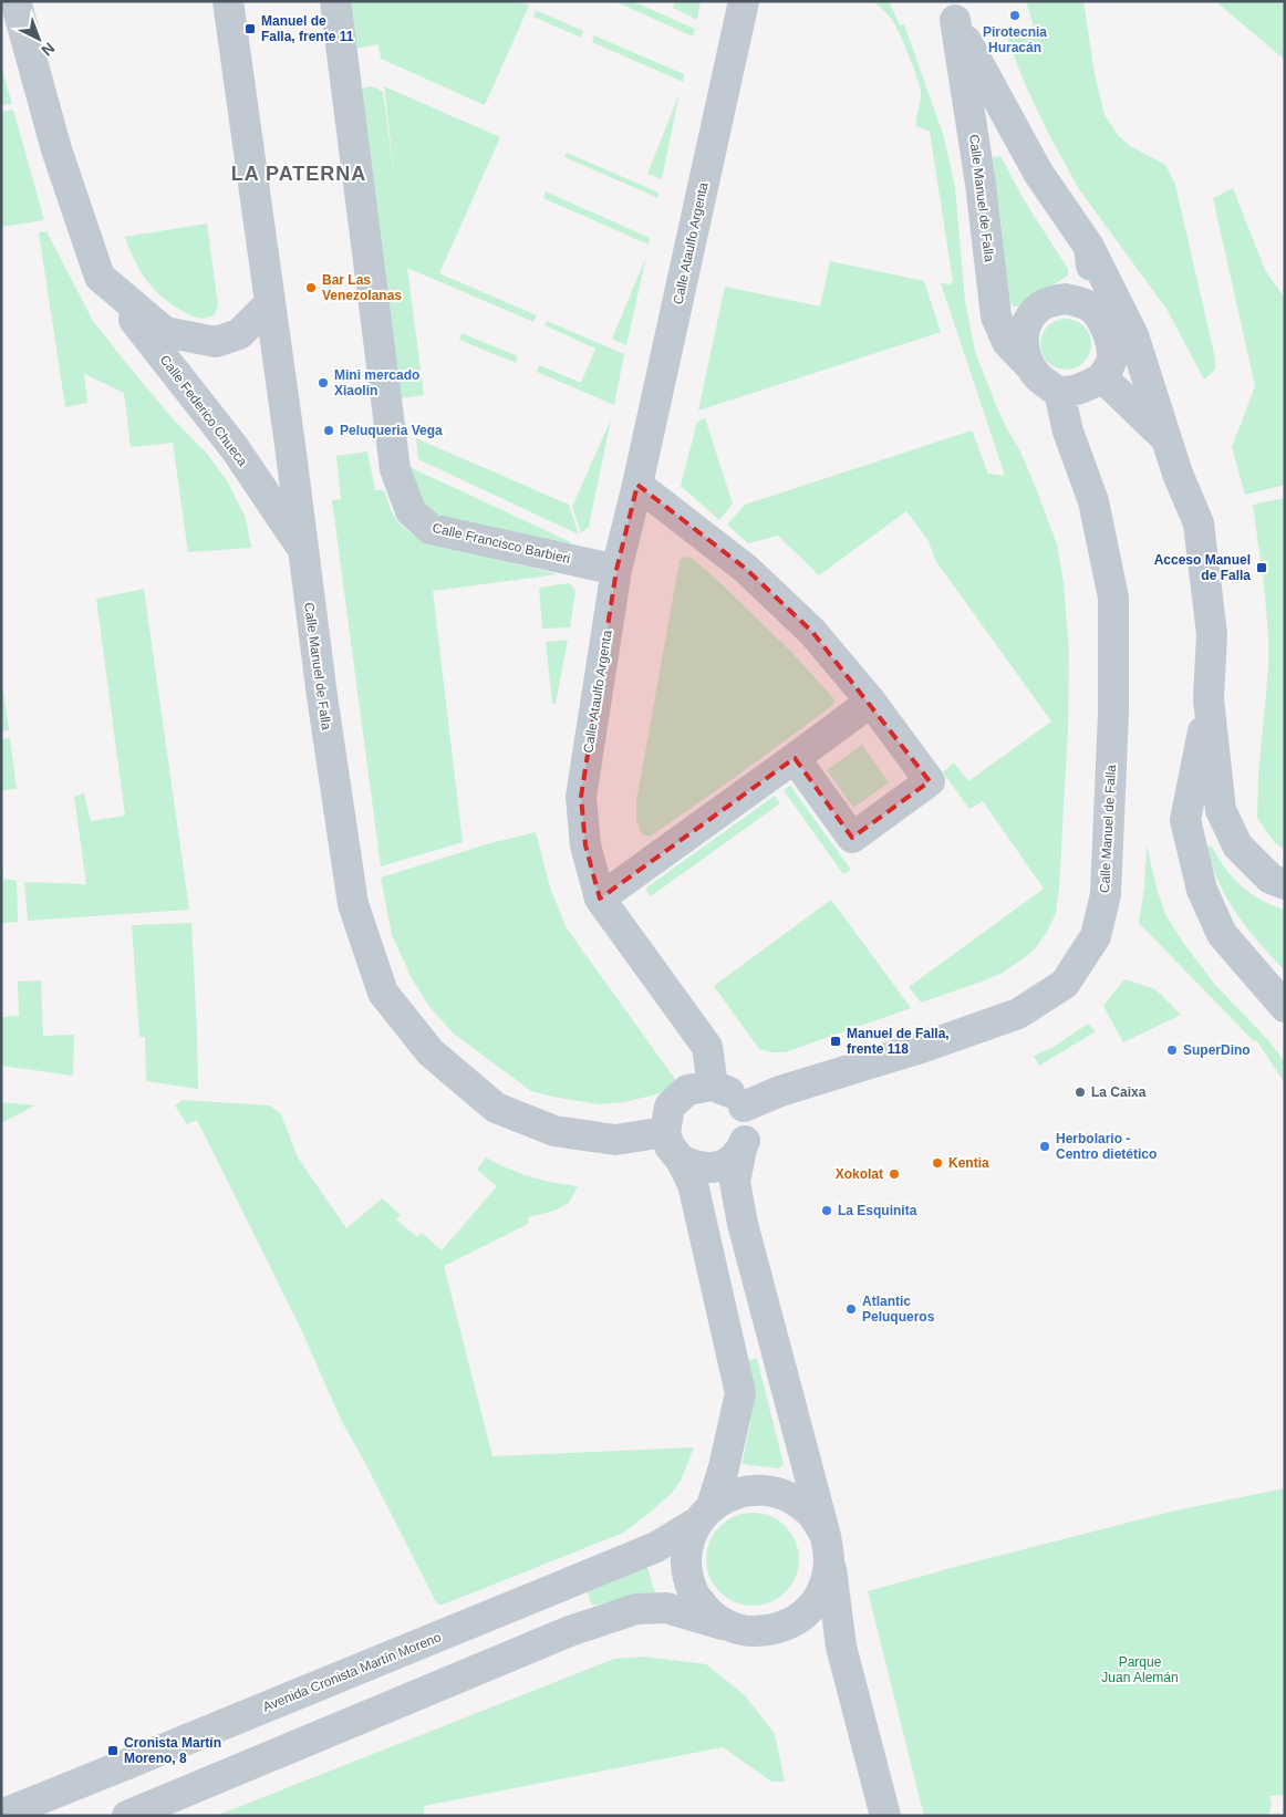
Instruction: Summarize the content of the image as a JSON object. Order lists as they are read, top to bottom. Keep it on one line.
{"streets":{"street":["Calle Manuel de Falla","Calle Ataulfo Argenta","Calle Federico Chueca","Calle Francisco Barbieri","Avenida Cronista Martín Moreno"]},"crossings":[["Calle Manuel de Falla","Calle Ataulfo Argenta"],["Calle Manuel de Falla","Calle Federico Chueca"],["Calle Ataulfo Argenta","Calle Francisco Barbieri"]],"districts":["LA PATERNA"],"parks":["Parque Juan Alemán"],"places":{"other":["Pirotecnia Huracán","Bar Las Venezolanas","Mini mercado Xiaolin","Peluqueria Vega","SuperDino","La Caixa","Herbolario - Centro dietético","Kentia","Xokolat","La Esquinita","Atlantic Peluqueros"],"transit":["Manuel de Falla, frente 11","Acceso Manuel de Falla","Manuel de Falla, frente 118","Cronista Martín Moreno, 8"]},"north":"bottom right"}
